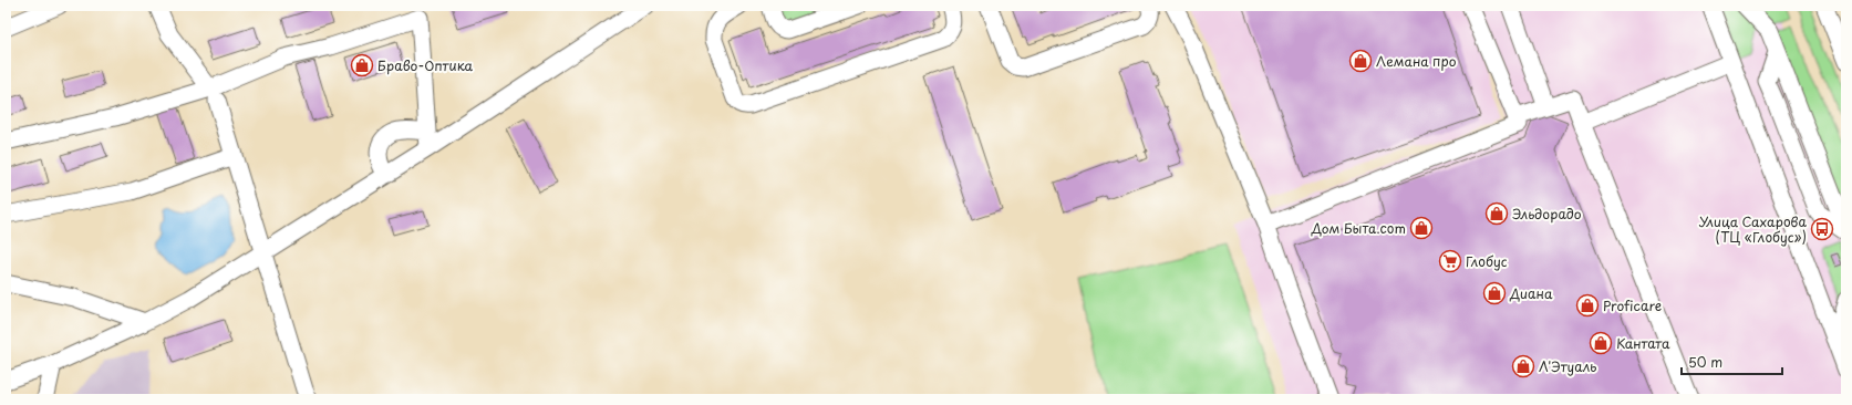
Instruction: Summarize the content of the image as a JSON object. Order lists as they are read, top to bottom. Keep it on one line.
{"places":{"shop":["Лемана про","Браво-Оптика","Эльдорадо","Дом Быта.com","Диана","Proficare","Кантата","Л'Этуаль"],"bus stop":["Улица Сахарова (ТЦ «Глобус»)"],"supermarket":["Глобус"]},"scale_bar":"50 m"}
